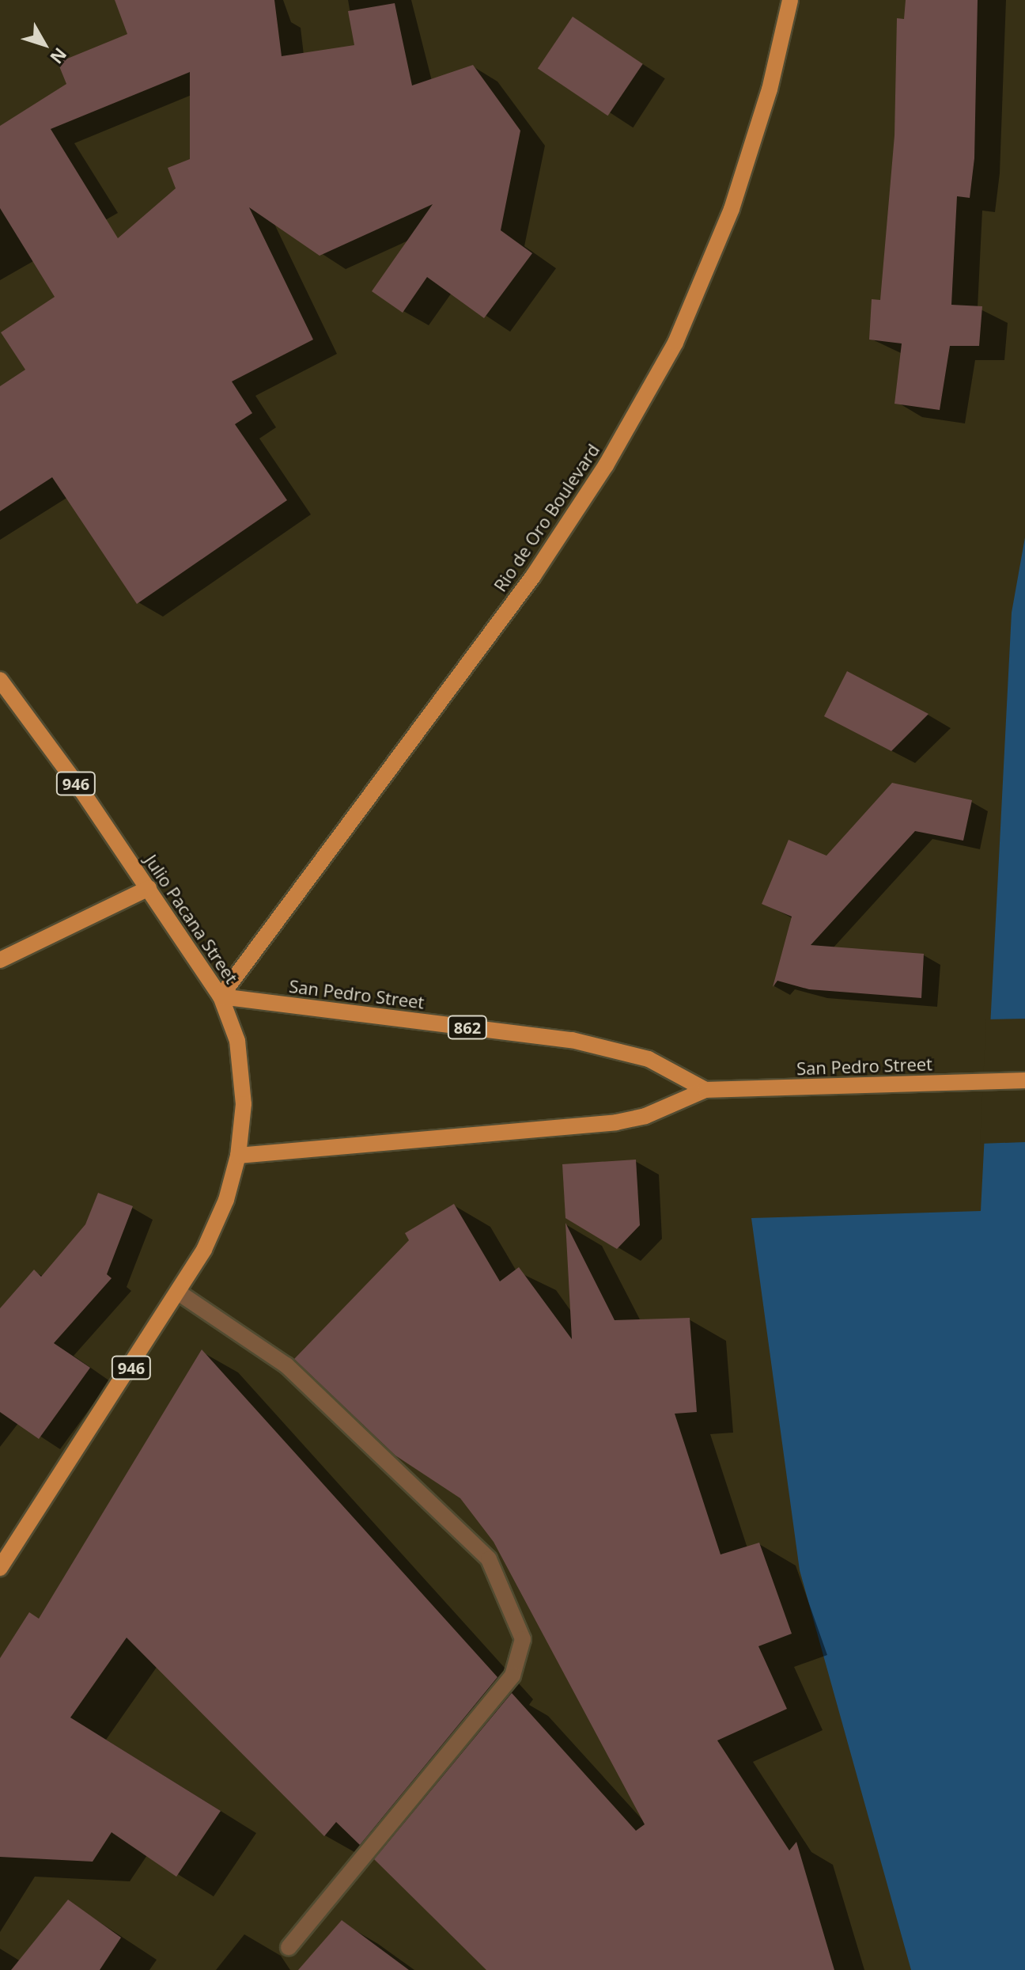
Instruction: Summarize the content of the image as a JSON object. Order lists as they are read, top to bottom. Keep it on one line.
{"streets":{"main road":["Rio de Oro Boulevard","946","Julio Pacana Street","San Pedro Street","862"]},"crossings":[["Rio de Oro Boulevard","Julio Pacana Street"],["Rio de Oro Boulevard","San Pedro Street"],["Julio Pacana Street","San Pedro Street"]],"north":"bottom right"}
